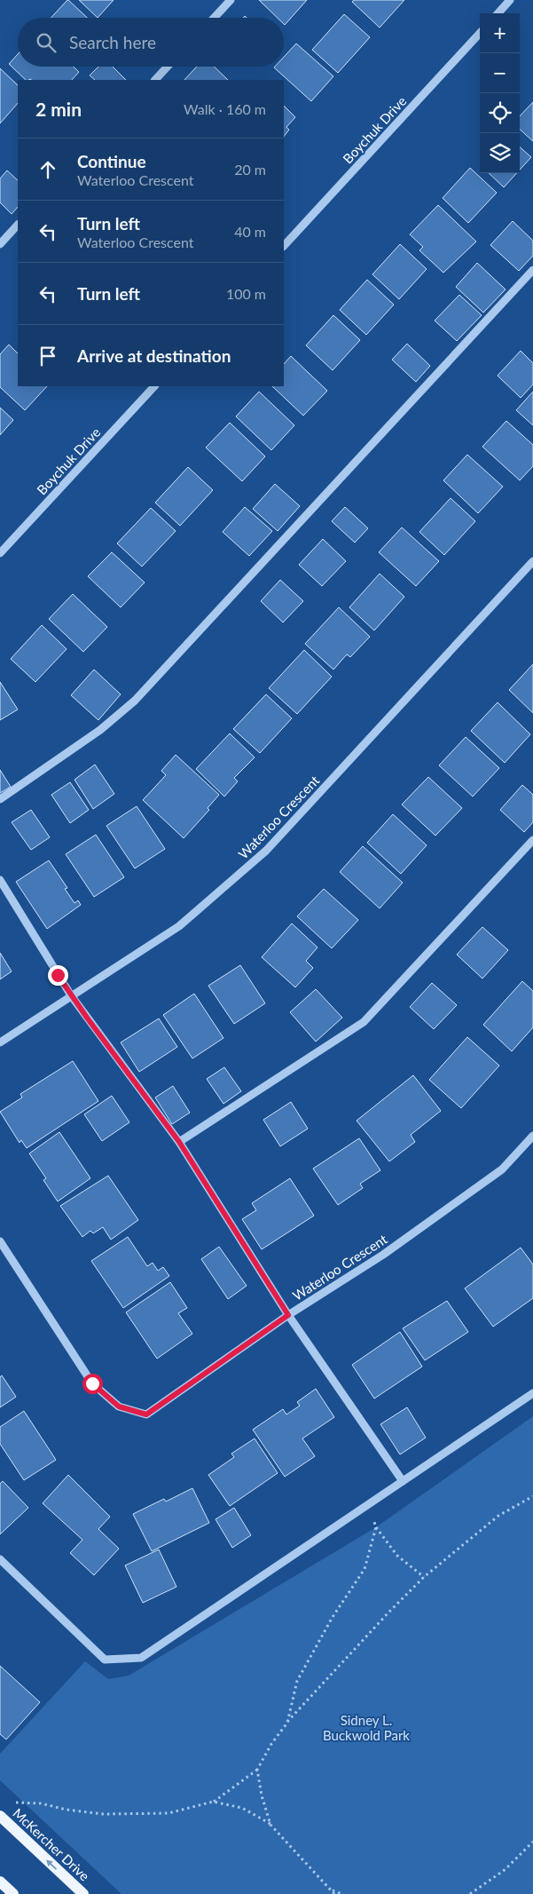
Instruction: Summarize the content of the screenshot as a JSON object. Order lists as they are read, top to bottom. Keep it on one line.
{"streets":{"main road":["McKercher Drive"],"street":["Boychuk Drive","Waterloo Crescent"]},"one_way":["McKercher Drive"],"parks":["Sidney L. Buckwold Park"],"page":{"map_buttons":["+","−"],"search":"Search here","heading":["2 min","Walk · 160 m"],"list":[["Continue","Waterloo Crescent","20 m"],["Turn left","Waterloo Crescent","40 m"],["Turn left","100 m"],"Arrive at destination"]}}
